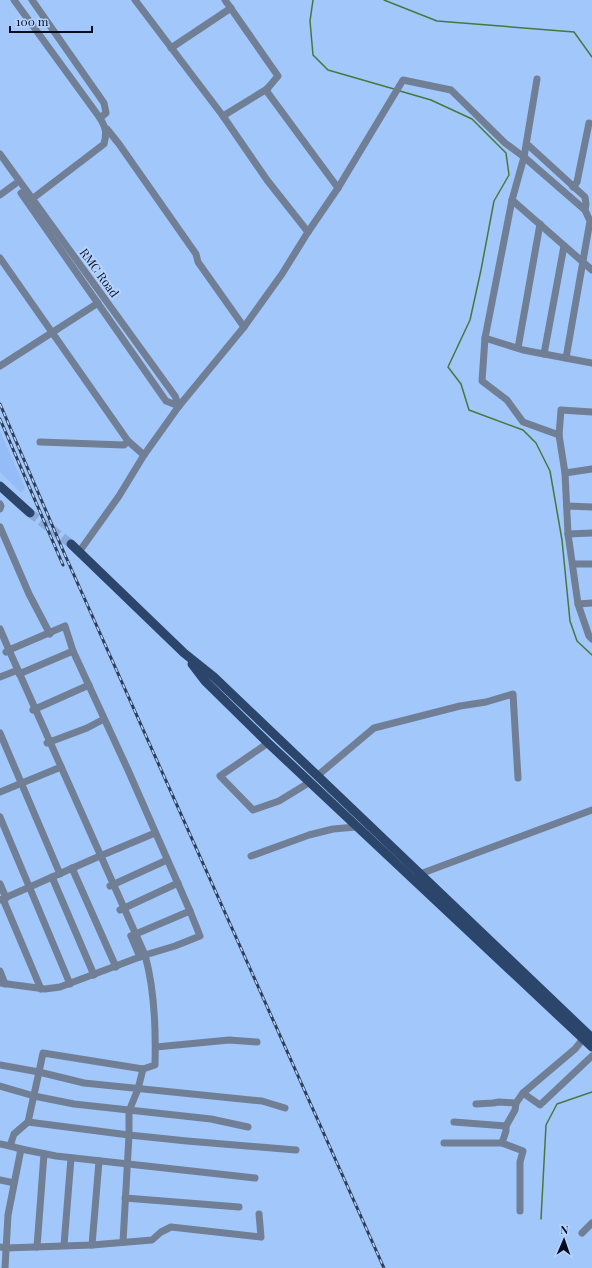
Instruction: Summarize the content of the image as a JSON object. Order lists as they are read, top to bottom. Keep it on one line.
{"streets":{"street":["RMC Road"]},"scale_bar":"100 m","north":"top"}
